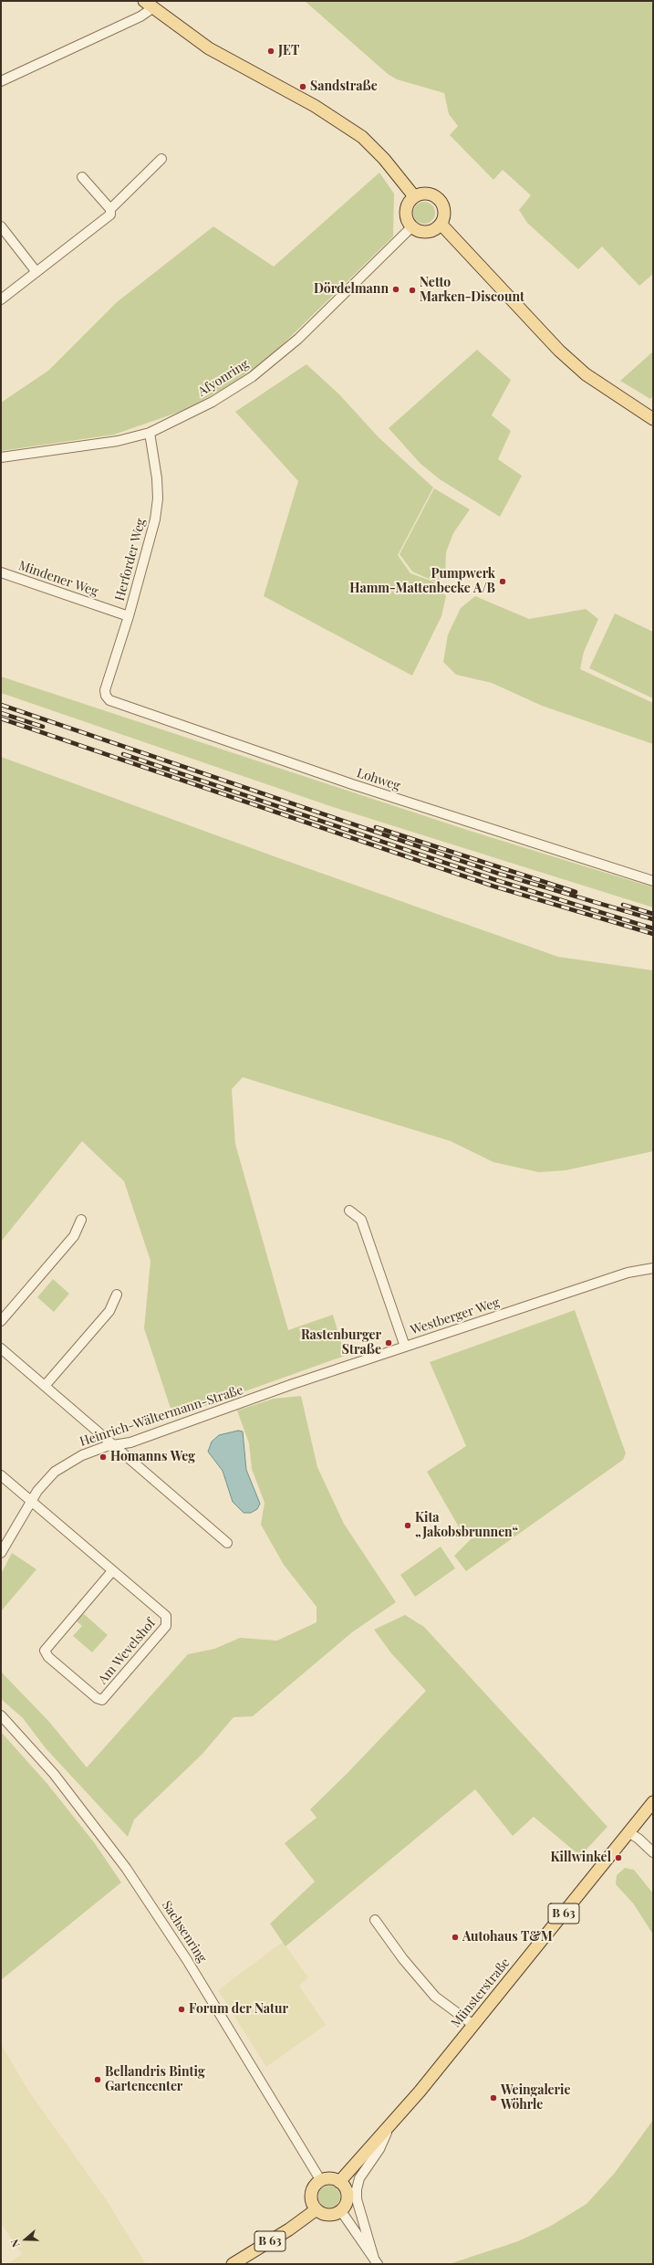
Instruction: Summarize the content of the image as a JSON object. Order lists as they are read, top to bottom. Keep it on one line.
{"streets":{"main road":["B 63","Münsterstraße"],"street":["Afyonring","Herforder Weg","Mindener Weg","Lohweg","Westberger Weg","Heinrich-Wältermann-Straße","Am Wevelshof","Sachsenring"]},"crossings":[["Afyonring","Herforder Weg"],["Herforder Weg","Mindener Weg"],["Herforder Weg","Lohweg"],["Westberger Weg","Heinrich-Wältermann-Straße"],["Heinrich-Wältermann-Straße","Am Wevelshof"],["B 63","Sachsenring"],["B 63","Münsterstraße"],["Sachsenring","Münsterstraße"]],"places":["JET","Sandstraße","Dördelmann","Netto Marken-Discount","Pumpwerk Hamm-Mattenbecke A/B","Rastenburger Straße","Homanns Weg","Kita „Jakobsbrunnen“","Killwinkel","Autohaus T&M","Forum der Natur","Bellandris Bintig Gartencenter","Weingalerie Wöhrle"],"north":"left"}
